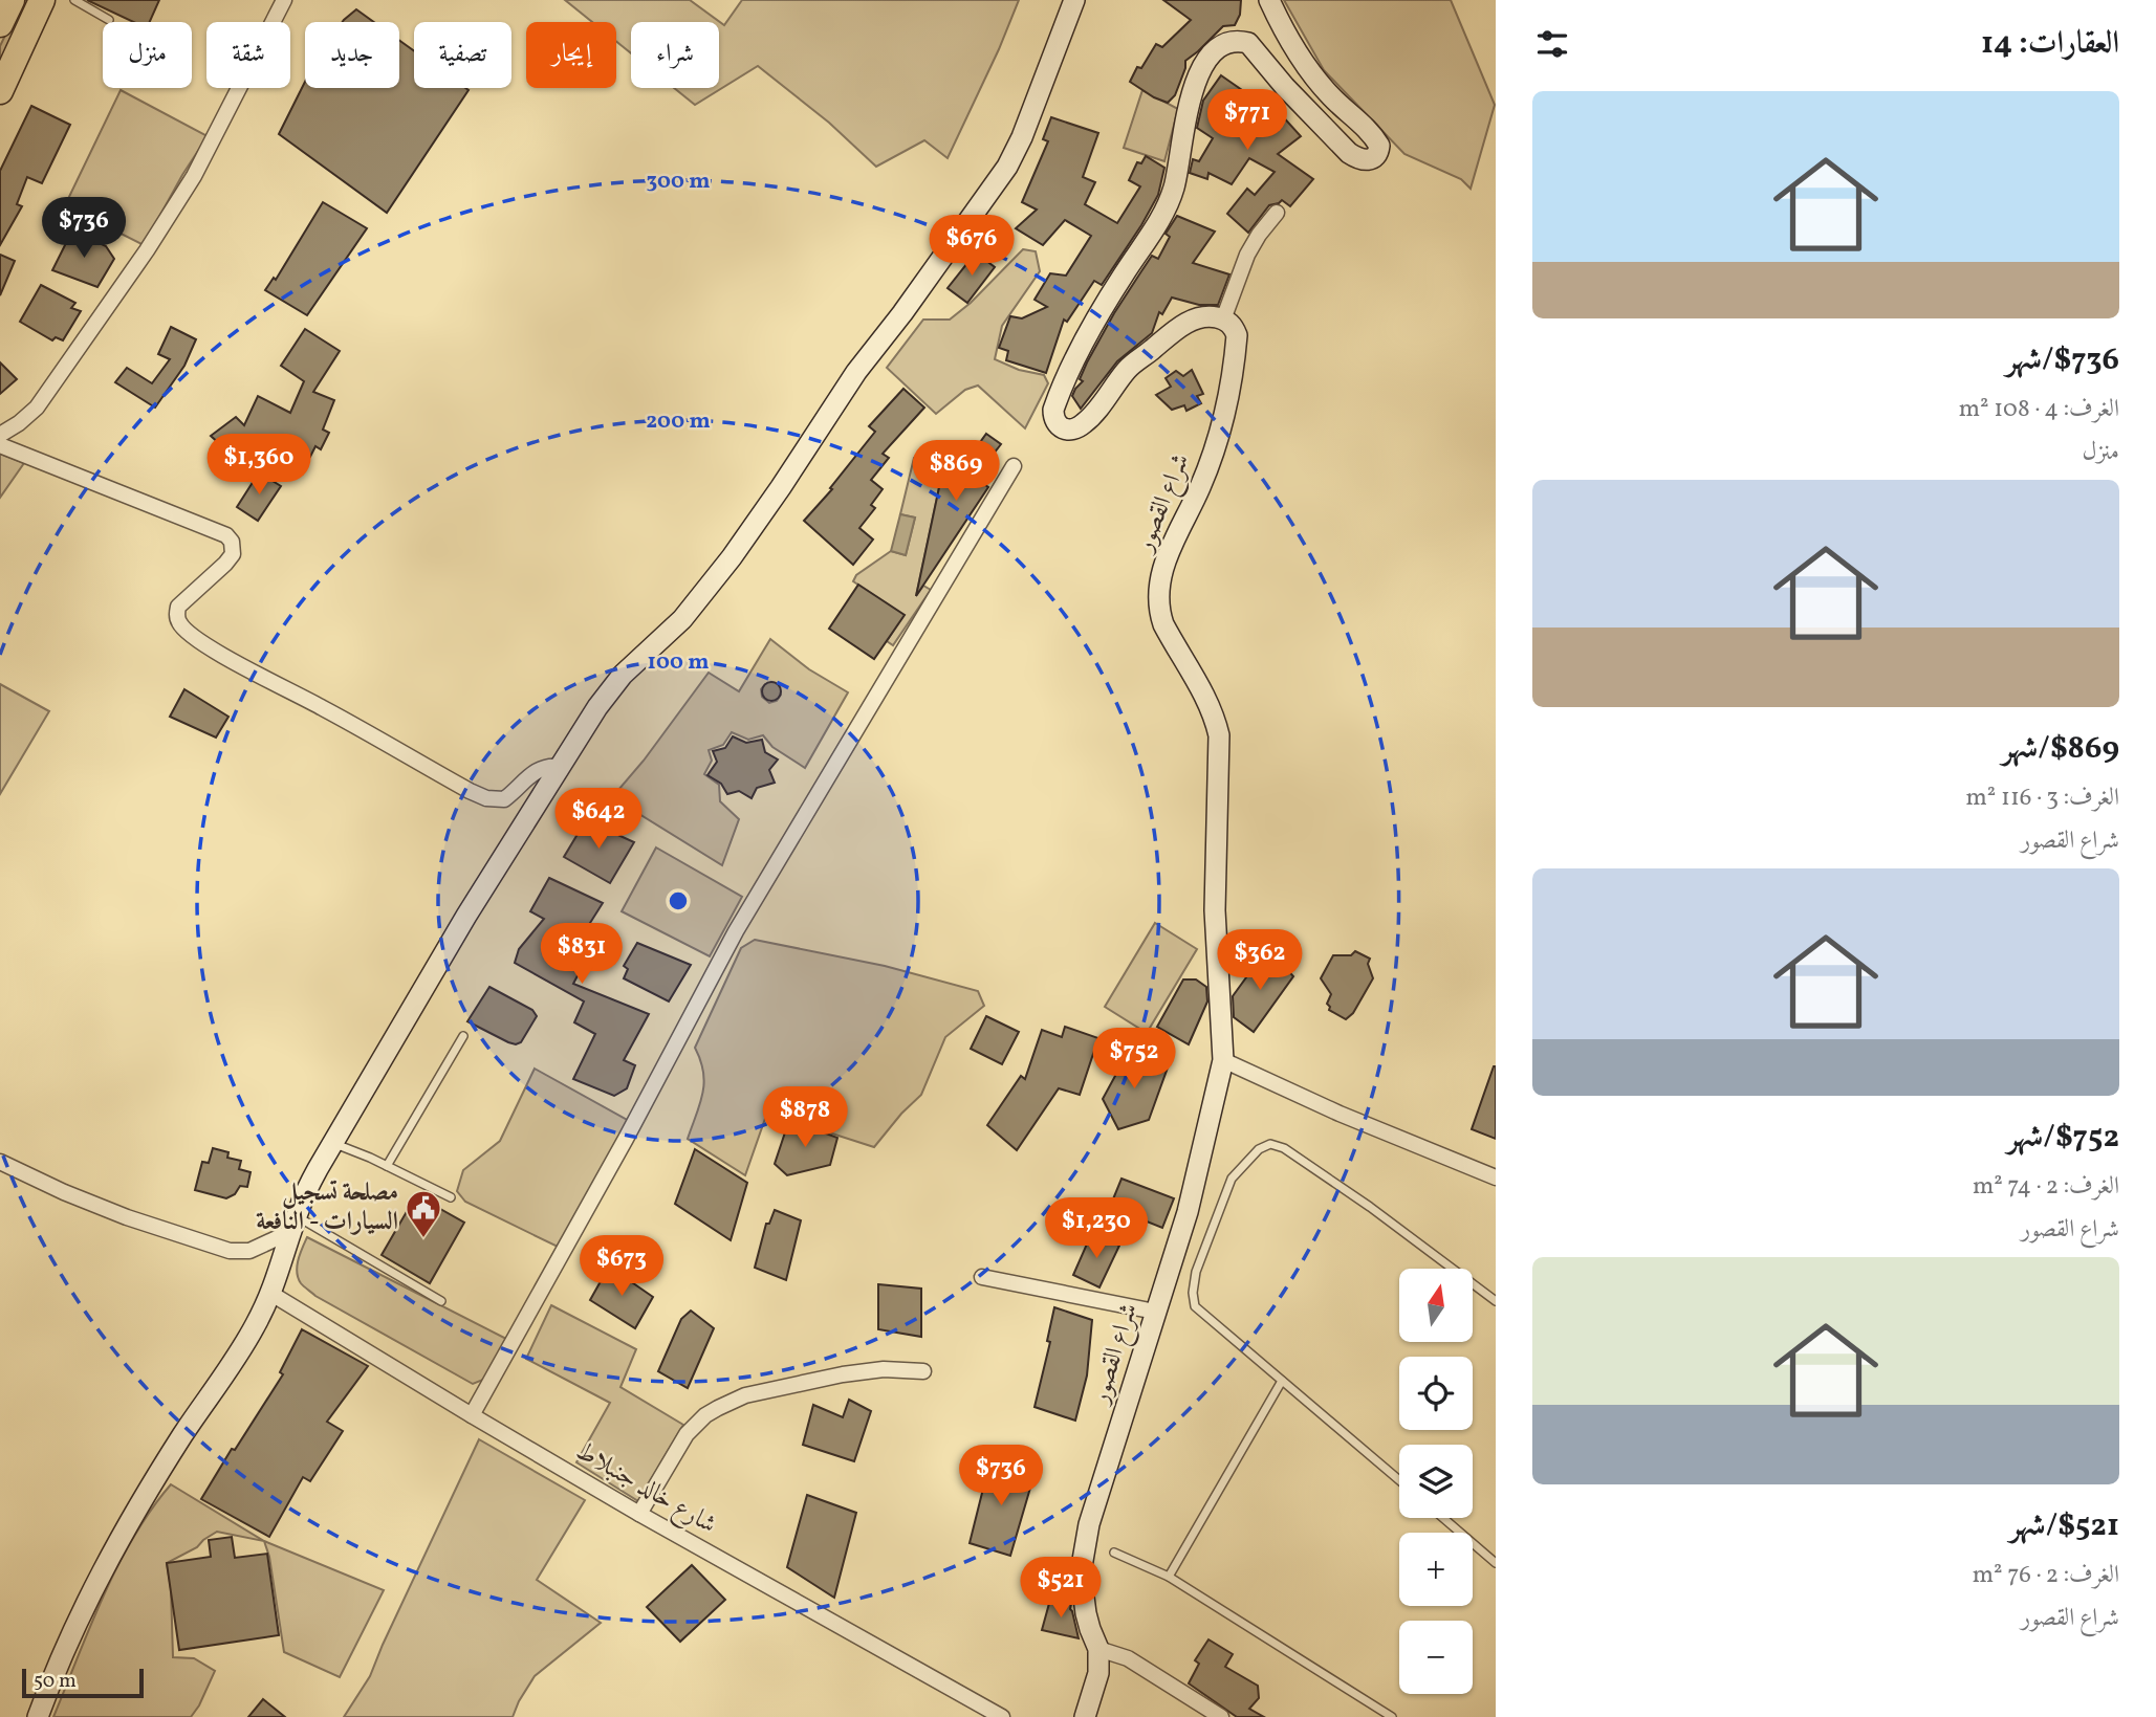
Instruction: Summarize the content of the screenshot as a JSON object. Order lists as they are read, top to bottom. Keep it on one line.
{"streets":{"street":["شراع القصور","شارع خالد جنبلاط"]},"places":{"public building":["مصلحة تسجيل السيارات - النافعة"]},"scale_bar":"50 m","north":"top","page":{"heading":"العقارات: 14","chip":["شراء","إيجار","تصفية","جديد","شقة","منزل"],"list":[{"name":"$736/شهر","note":"الغرف: 4 · 108 m² · منزل"},{"name":"$869/شهر","note":"الغرف: 3 · 116 m² · شراع القصور"},{"name":"$752/شهر","note":"الغرف: 2 · 74 m² · شراع القصور"},{"name":"$521/شهر","note":"الغرف: 2 · 76 m² · شراع القصور"}],"price":["$771","$736","$676","$1,360","$869","$642","$831","$362","$752","$878","$1,230","$673","$736","$521"],"map_buttons":["+","−"],"scale":"50 m"},"rings":["300 m","200 m","100 m"]}
